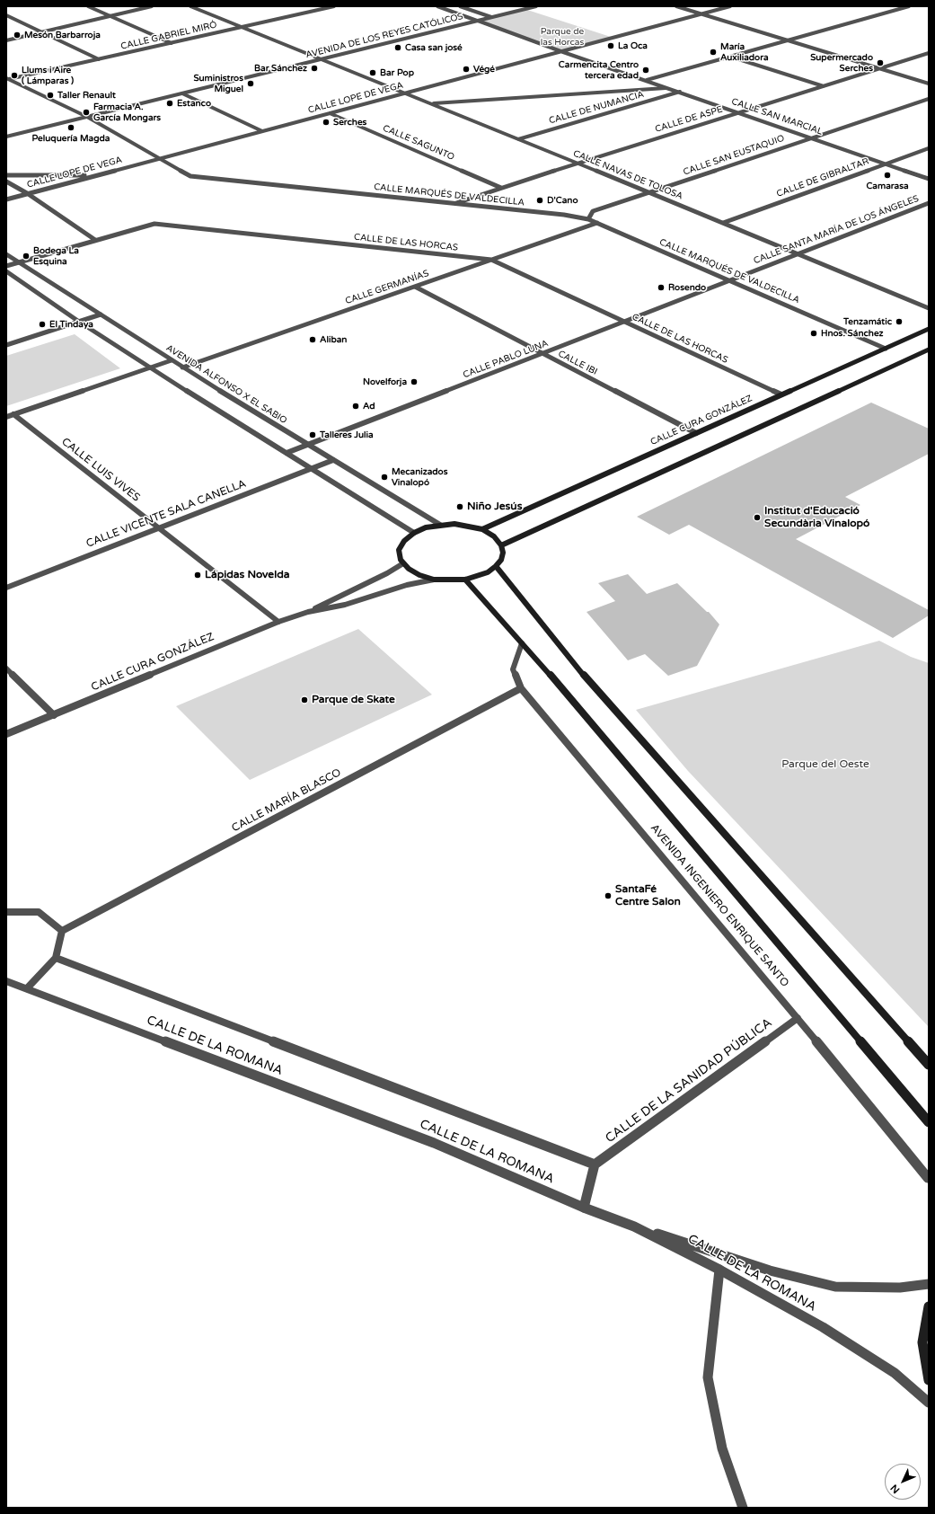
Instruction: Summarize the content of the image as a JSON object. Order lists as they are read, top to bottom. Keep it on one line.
{"streets":{"main road":["CALLE CURA GONZÁLEZ","AVENIDA INGENIERO ENRIQUE SANTO"],"street":["CALLE GABRIEL MIRÓ","AVENIDA DE LOS REYES CATÓLICOS","CALLE LOPE DE VEGA","CALLE DE NUMANCIA","CALLE SAN MARCIAL","CALLE DE ASPE","CALLE SAGUNTO","CALLE SAN EUSTAQUIO","CALLE NAVAS DE TOLOSA","CALLE DE GIBRALTAR","CALLE MARQUÉS DE VALDECILLA","CALLE SANTA MARÍA DE LOS ÁNGELES","CALLE DE LAS HORCAS","CALLE GERMANÍAS","CALLE PABLO LUNA","CALLE IBI","AVENIDA ALFONSO X EL SABIO","CALLE LUIS VIVES","CALLE VICENTE SALA CANELLA","CALLE MARÍA BLASCO","CALLE DE LA ROMANA","CALLE DE LA SANIDAD PÚBLICA"]},"crossings":[["CALLE GABRIEL MIRÓ","CALLE NAVAS DE TOLOSA"],["CALLE GABRIEL MIRÓ","CALLE MARQUÉS DE VALDECILLA"],["AVENIDA DE LOS REYES CATÓLICOS","CALLE SAN MARCIAL"],["AVENIDA DE LOS REYES CATÓLICOS","CALLE NAVAS DE TOLOSA"],["AVENIDA DE LOS REYES CATÓLICOS","CALLE MARQUÉS DE VALDECILLA"],["CALLE LOPE DE VEGA","CALLE SAN MARCIAL"],["CALLE LOPE DE VEGA","CALLE SAGUNTO"],["CALLE LOPE DE VEGA","CALLE NAVAS DE TOLOSA"],["CALLE LOPE DE VEGA","CALLE MARQUÉS DE VALDECILLA"],["CALLE DE NUMANCIA","CALLE SAN MARCIAL"],["CALLE DE NUMANCIA","CALLE NAVAS DE TOLOSA"],["CALLE SAN MARCIAL","CALLE DE ASPE"],["CALLE SAN MARCIAL","CALLE SAN EUSTAQUIO"],["CALLE SAN MARCIAL","CALLE DE GIBRALTAR"],["CALLE DE ASPE","CALLE SAGUNTO"],["CALLE DE ASPE","CALLE NAVAS DE TOLOSA"],["CALLE DE ASPE","CALLE MARQUÉS DE VALDECILLA"],["CALLE SAN EUSTAQUIO","CALLE NAVAS DE TOLOSA"],["CALLE SAN EUSTAQUIO","CALLE MARQUÉS DE VALDECILLA"],["CALLE NAVAS DE TOLOSA","CALLE DE GIBRALTAR"],["CALLE NAVAS DE TOLOSA","CALLE SANTA MARÍA DE LOS ÁNGELES"],["CALLE MARQUÉS DE VALDECILLA","CALLE SANTA MARÍA DE LOS ÁNGELES"],["CALLE MARQUÉS DE VALDECILLA","CALLE GERMANÍAS"],["CALLE MARQUÉS DE VALDECILLA","CALLE PABLO LUNA"],["CALLE MARQUÉS DE VALDECILLA","CALLE CURA GONZÁLEZ"],["CALLE SANTA MARÍA DE LOS ÁNGELES","CALLE PABLO LUNA"],["CALLE DE LAS HORCAS","CALLE GERMANÍAS"],["CALLE DE LAS HORCAS","CALLE PABLO LUNA"],["CALLE DE LAS HORCAS","AVENIDA ALFONSO X EL SABIO"],["CALLE DE LAS HORCAS","CALLE CURA GONZÁLEZ"],["CALLE GERMANÍAS","CALLE IBI"],["CALLE GERMANÍAS","AVENIDA ALFONSO X EL SABIO"],["CALLE PABLO LUNA","CALLE IBI"],["CALLE PABLO LUNA","AVENIDA ALFONSO X EL SABIO"],["CALLE IBI","CALLE CURA GONZÁLEZ"],["AVENIDA ALFONSO X EL SABIO","CALLE CURA GONZÁLEZ"],["AVENIDA ALFONSO X EL SABIO","CALLE VICENTE SALA CANELLA"],["AVENIDA ALFONSO X EL SABIO","AVENIDA INGENIERO ENRIQUE SANTO"],["CALLE CURA GONZÁLEZ","CALLE LUIS VIVES"],["CALLE CURA GONZÁLEZ","AVENIDA INGENIERO ENRIQUE SANTO"],["CALLE LUIS VIVES","CALLE VICENTE SALA CANELLA"],["CALLE MARÍA BLASCO","AVENIDA INGENIERO ENRIQUE SANTO"],["AVENIDA INGENIERO ENRIQUE SANTO","CALLE DE LA SANIDAD PÚBLICA"]],"parks":["Parque de las Horcas","Parque del Oeste"],"places":["Mesón Barbarroja","La Oca","Casa san josé","María Auxiliadora","Supermercado Serches","Bar Sánchez","Végé","Carmencita Centro tercera edad","Bar Pop","Llums i Aire ( Lámparas )","Suministros Miguel","Taller Renault","Estanco","Farmacia A. García Mongars","Serches","Peluquería Magda","Camarasa","D'Cano","Bodega La Esquina","Rosendo","Tenzamátic","El Tindaya","Hnos. Sánchez","Aliban","Novelforja","Ad","Talleres Julia","Mecanizados Vinalopó","Niño Jesús","Institut d'Educació Secundària Vinalopó","Lápidas Novelda","Parque de Skate","SantaFé Centre Salon"],"north":"bottom left"}
